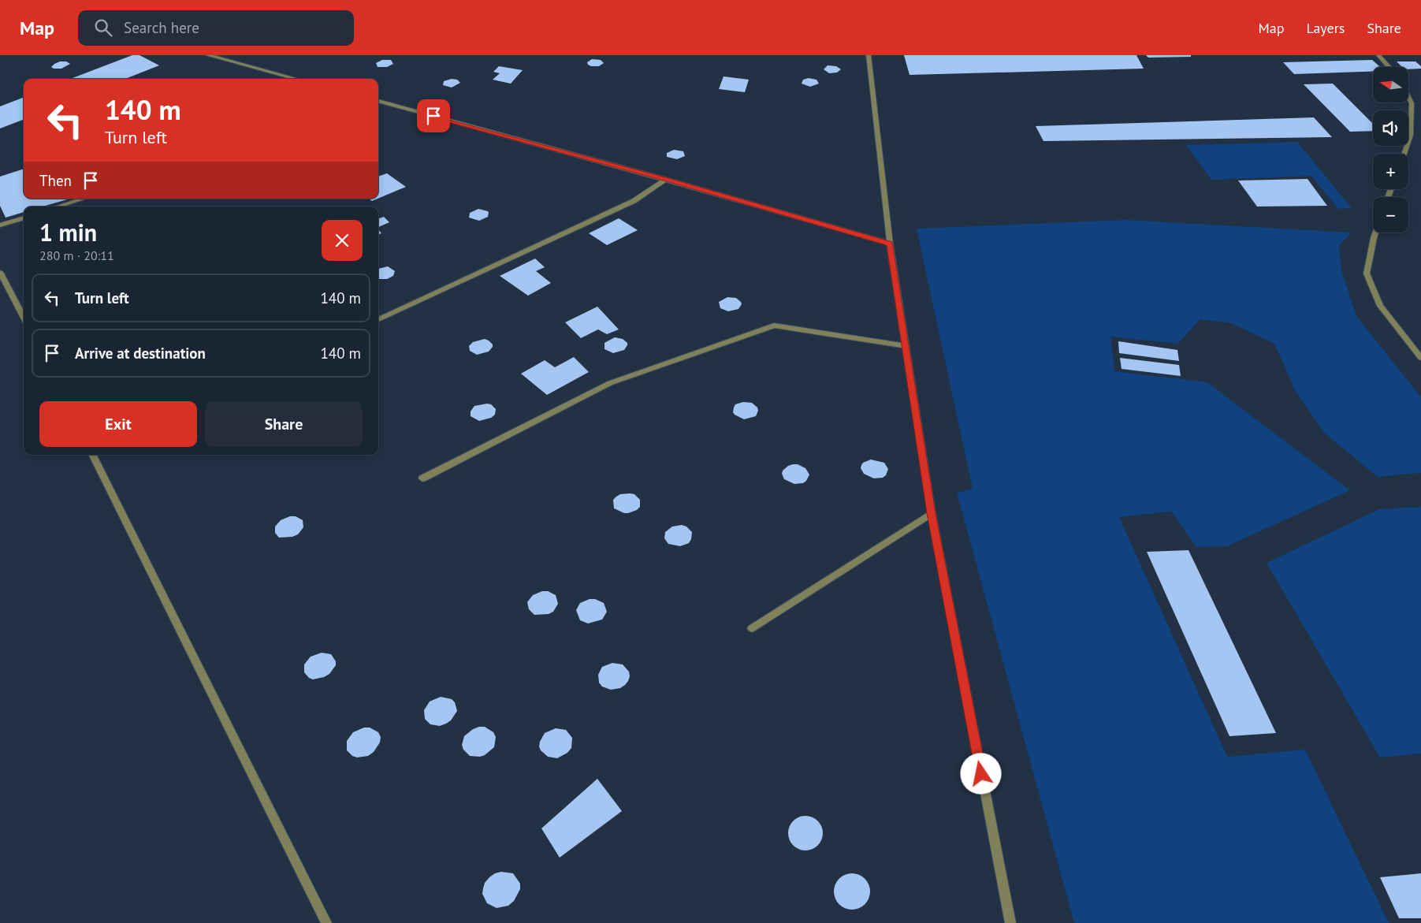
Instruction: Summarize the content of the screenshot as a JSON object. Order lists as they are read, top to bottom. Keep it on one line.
{"north":"left","page":{"header":"Map","search":"Search here","nav":["Map","Layers","Share"],"map_buttons":["+","−"],"turn":["140 m","Turn left"],"then":"Then","heading":["1 min","280 m · 20:11"],"list":[{"name":"Turn left","value":"140 m"},{"name":"Arrive at destination","value":"140 m"}],"buttons":["Exit","Share"]}}
